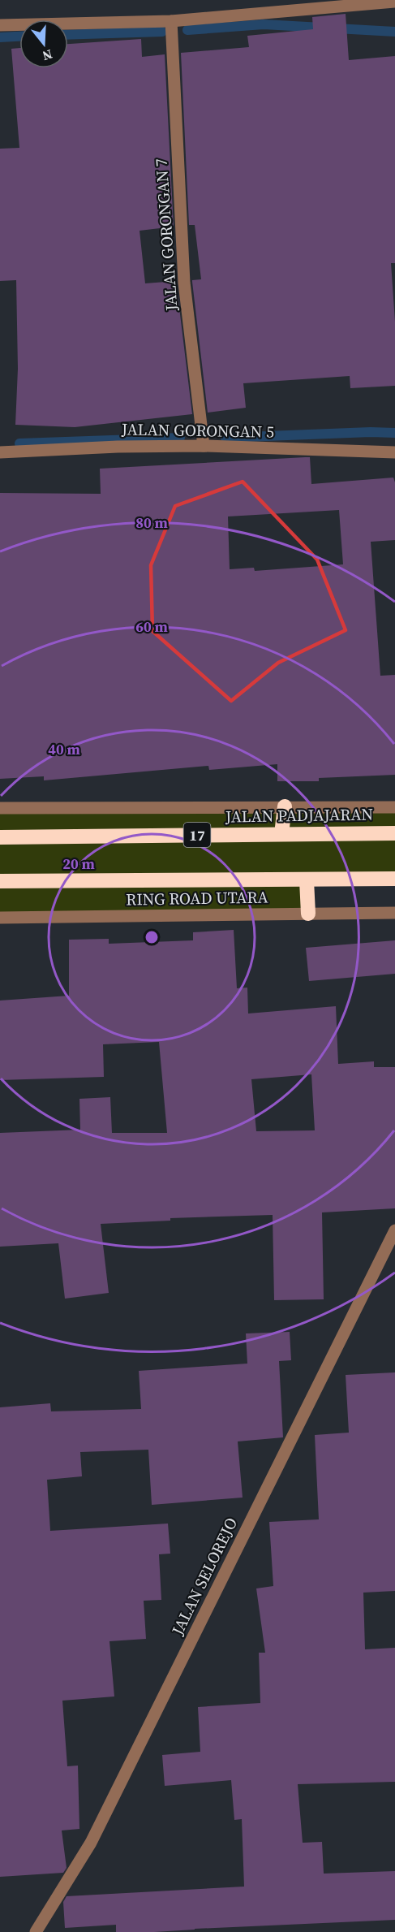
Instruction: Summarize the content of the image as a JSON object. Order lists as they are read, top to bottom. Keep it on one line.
{"streets":{"highway":["JALAN PADJAJARAN","17"],"street":["JALAN GORONGAN 7","JALAN GORONGAN 5","RING ROAD UTARA","JALAN SELOREJO"]},"crossings":[["JALAN GORONGAN 7","JALAN GORONGAN 5"]],"north":"bottom","rings":["80 m","60 m","40 m","20 m"]}
